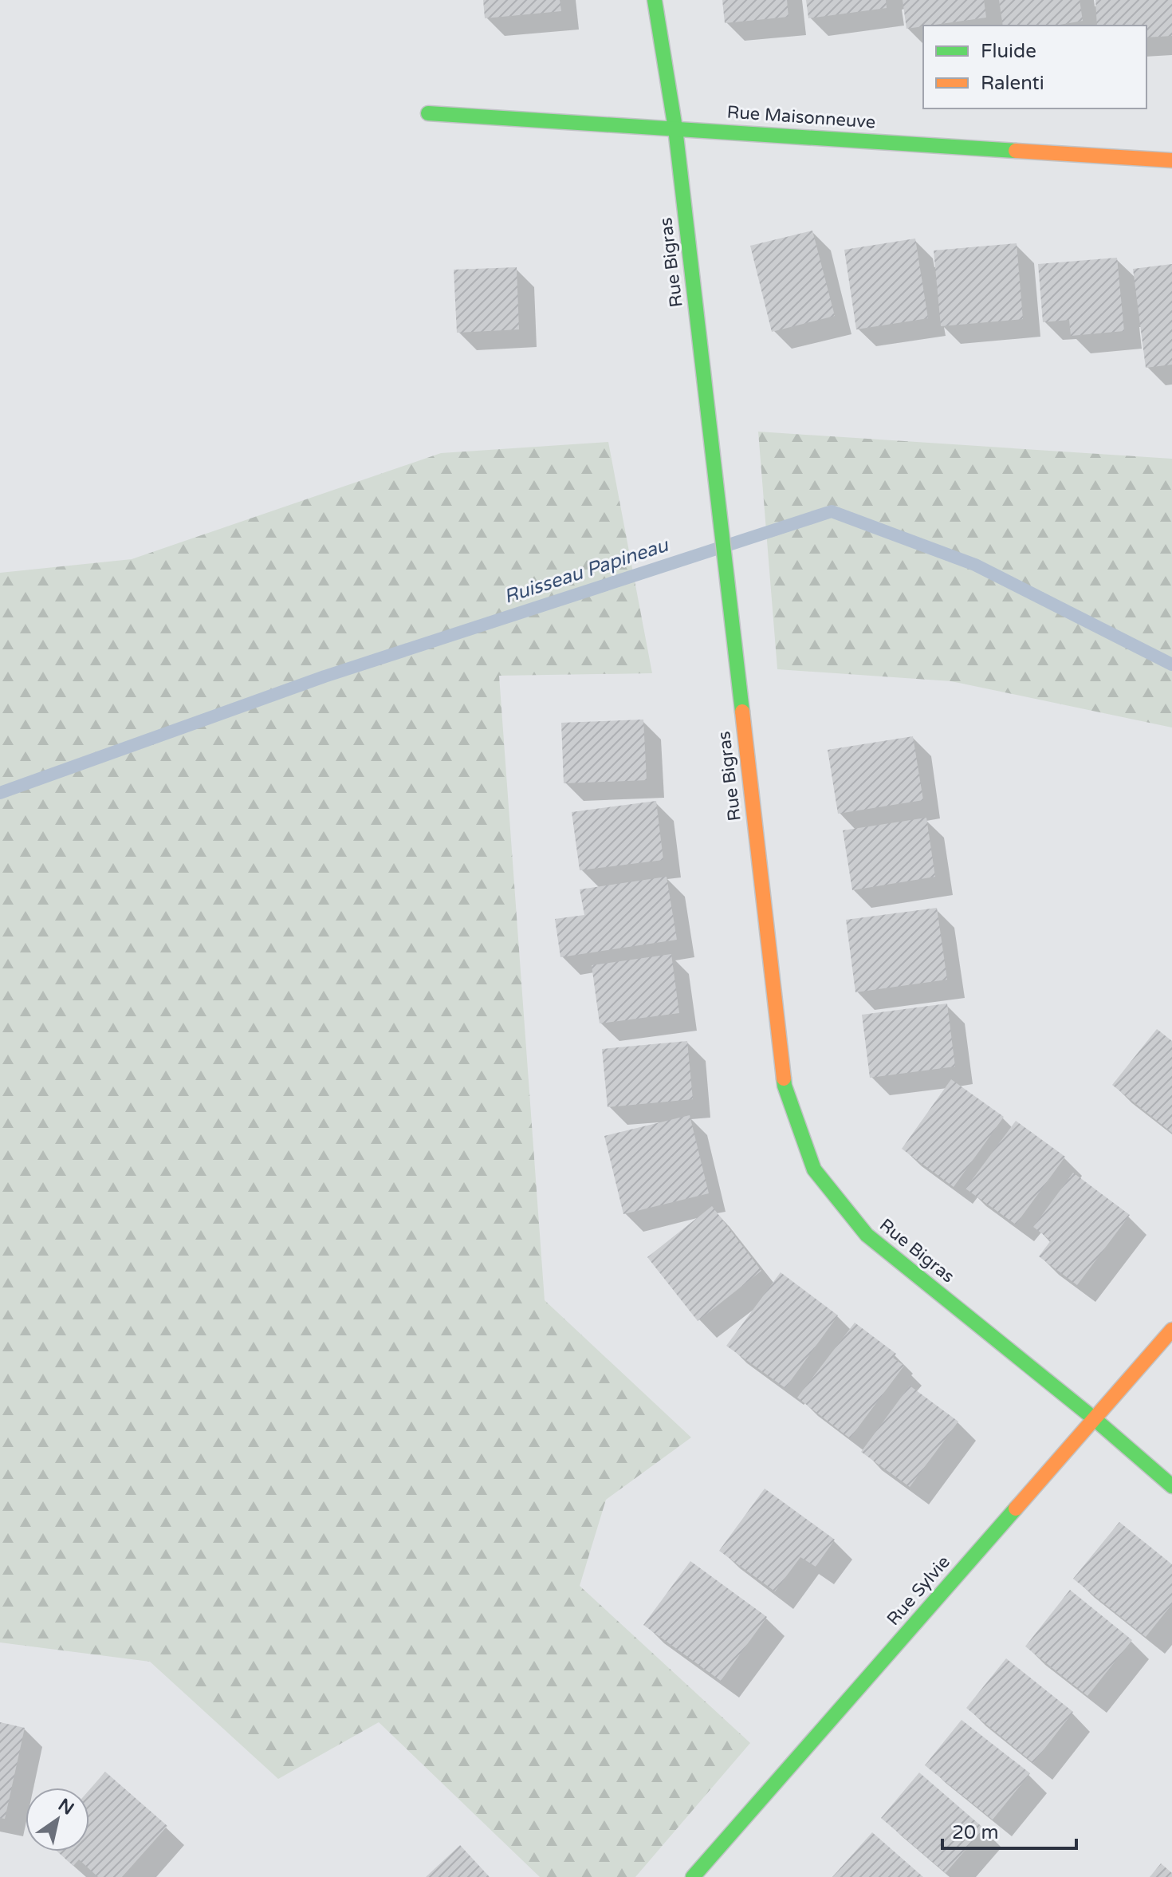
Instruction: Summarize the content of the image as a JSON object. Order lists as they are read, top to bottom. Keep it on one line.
{"streets":{"street":["Rue Maisonneuve","Rue Bigras","Rue Sylvie"]},"crossings":[["Rue Maisonneuve","Rue Bigras"],["Rue Bigras","Rue Sylvie"]],"water":["Ruisseau Papineau"],"legend":["Fluide","Ralenti"],"scale_bar":"20 m","north":"top right"}
